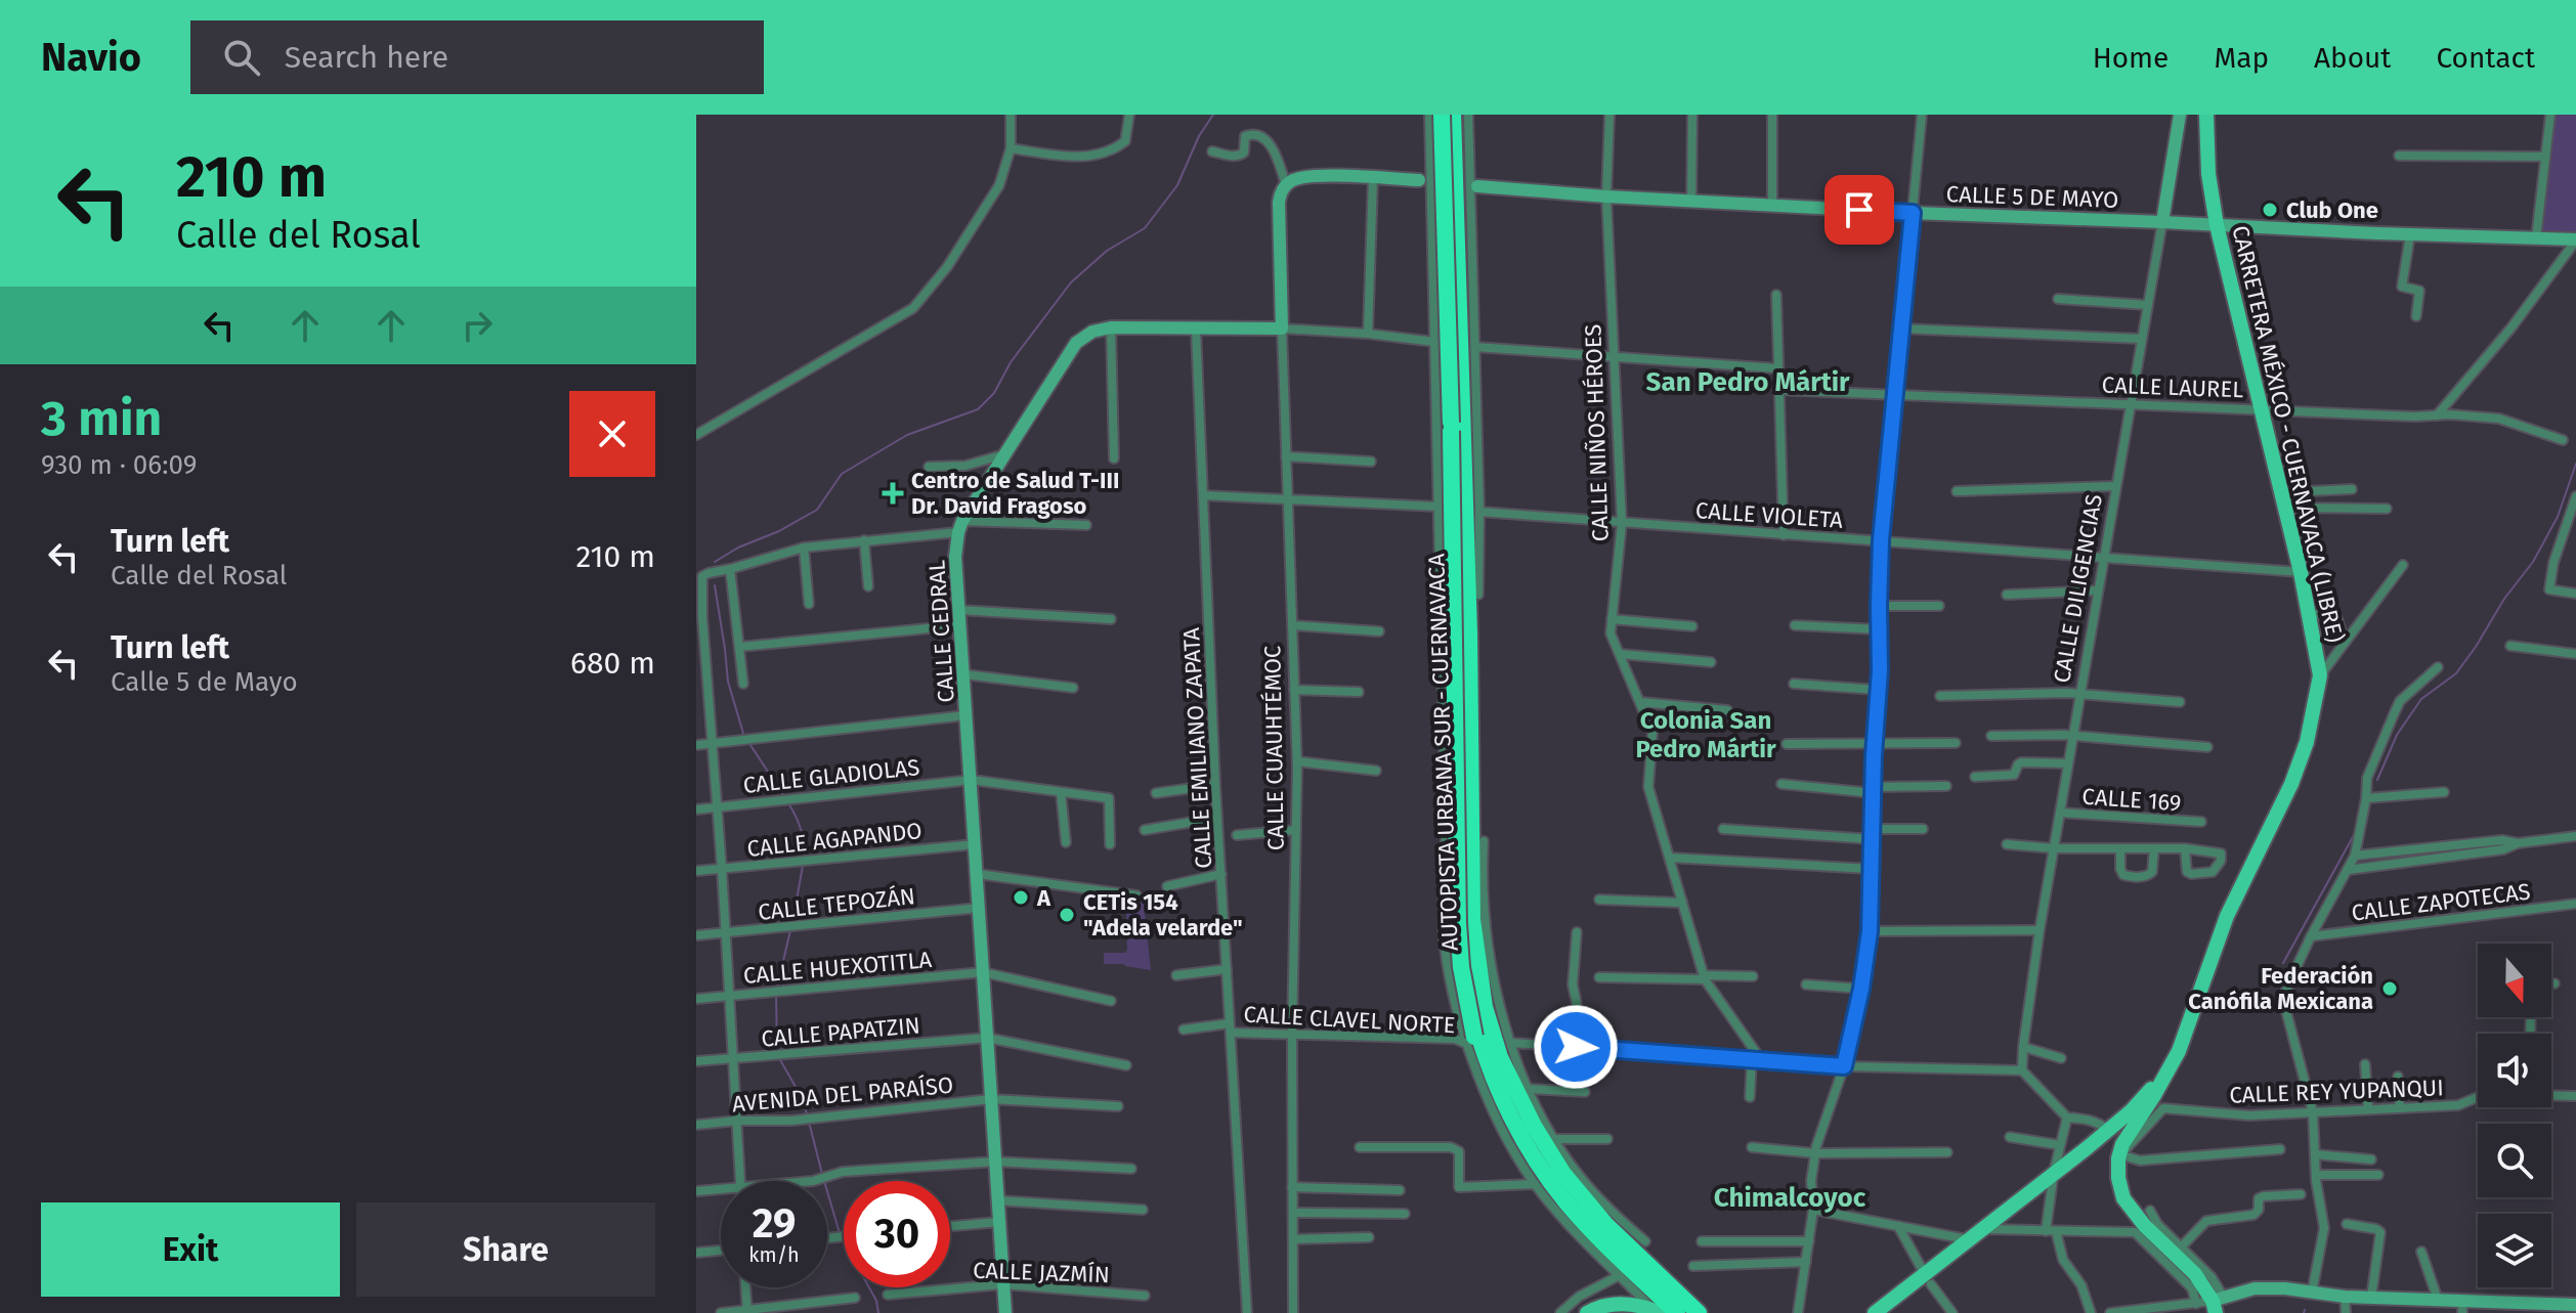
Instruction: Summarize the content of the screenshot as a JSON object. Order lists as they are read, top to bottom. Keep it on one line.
{"streets":{"highway":["AUTOPISTA URBANA SUR - CUERNAVACA"],"main road":["CARRETERA MÉXICO - CUERNAVACA (LIBRE)"],"street":["CALLE 5 DE MAYO","CALLE LAUREL","CALLE NIÑOS HÉROES","CALLE VIOLETA","CALLE DILIGENCIAS","CALLE CEDRAL","CALLE EMILIANO ZAPATA","CALLE CUAUHTÉMOC","CALLE GLADIOLAS","CALLE 169","CALLE AGAPANDO","CALLE ZAPOTECAS","CALLE TEPOZÁN","CALLE HUEXOTITLA","CALLE CLAVEL NORTE","CALLE PAPATZIN","CALLE REY YUPANQUI","AVENIDA DEL PARAÍSO","CALLE JAZMÍN"]},"crossings":[["CALLE 5 DE MAYO","CALLE LAUREL"],["CALLE 5 DE MAYO","CALLE NIÑOS HÉROES"],["CALLE 5 DE MAYO","CARRETERA MÉXICO - CUERNAVACA (LIBRE)"],["CALLE 5 DE MAYO","CALLE DILIGENCIAS"],["CALLE LAUREL","CARRETERA MÉXICO - CUERNAVACA (LIBRE)"],["CALLE LAUREL","CALLE DILIGENCIAS"],["CALLE NIÑOS HÉROES","CALLE VIOLETA"],["CARRETERA MÉXICO - CUERNAVACA (LIBRE)","CALLE VIOLETA"],["CARRETERA MÉXICO - CUERNAVACA (LIBRE)","CALLE REY YUPANQUI"],["CALLE VIOLETA","CALLE DILIGENCIAS"],["CALLE DILIGENCIAS","CALLE 169"],["CALLE CEDRAL","CALLE EMILIANO ZAPATA"],["CALLE CEDRAL","CALLE CUAUHTÉMOC"],["CALLE CEDRAL","CALLE GLADIOLAS"],["CALLE CEDRAL","CALLE AGAPANDO"],["CALLE CEDRAL","CALLE TEPOZÁN"],["CALLE CEDRAL","CALLE HUEXOTITLA"],["CALLE CEDRAL","CALLE PAPATZIN"],["CALLE CEDRAL","AVENIDA DEL PARAÍSO"],["CALLE CEDRAL","CALLE JAZMÍN"],["CALLE EMILIANO ZAPATA","CALLE CLAVEL NORTE"],["CALLE CUAUHTÉMOC","CALLE CLAVEL NORTE"]],"districts":["San Pedro Mártir","Colonia San Pedro Mártir","Chimalcoyoc"],"places":{"other":["Club One","A","CETis 154 \"Adela velarde\"","Federación Canófila Mexicana"],"health":["Centro de Salud T-III Dr. David Fragoso"]},"north":"bottom","page":{"header":"Navio","search":"Search here","nav":["Home","Map","About","Contact"],"turn":["210 m","Calle del Rosal"],"heading":["3 min","930 m · 06:09"],"list":[{"name":"Turn left","note":"Calle del Rosal","value":"210 m"},{"name":"Turn left","note":"Calle 5 de Mayo","value":"680 m"}],"speed":"29 km/h","limit":"30","buttons":["Exit","Share"]}}
